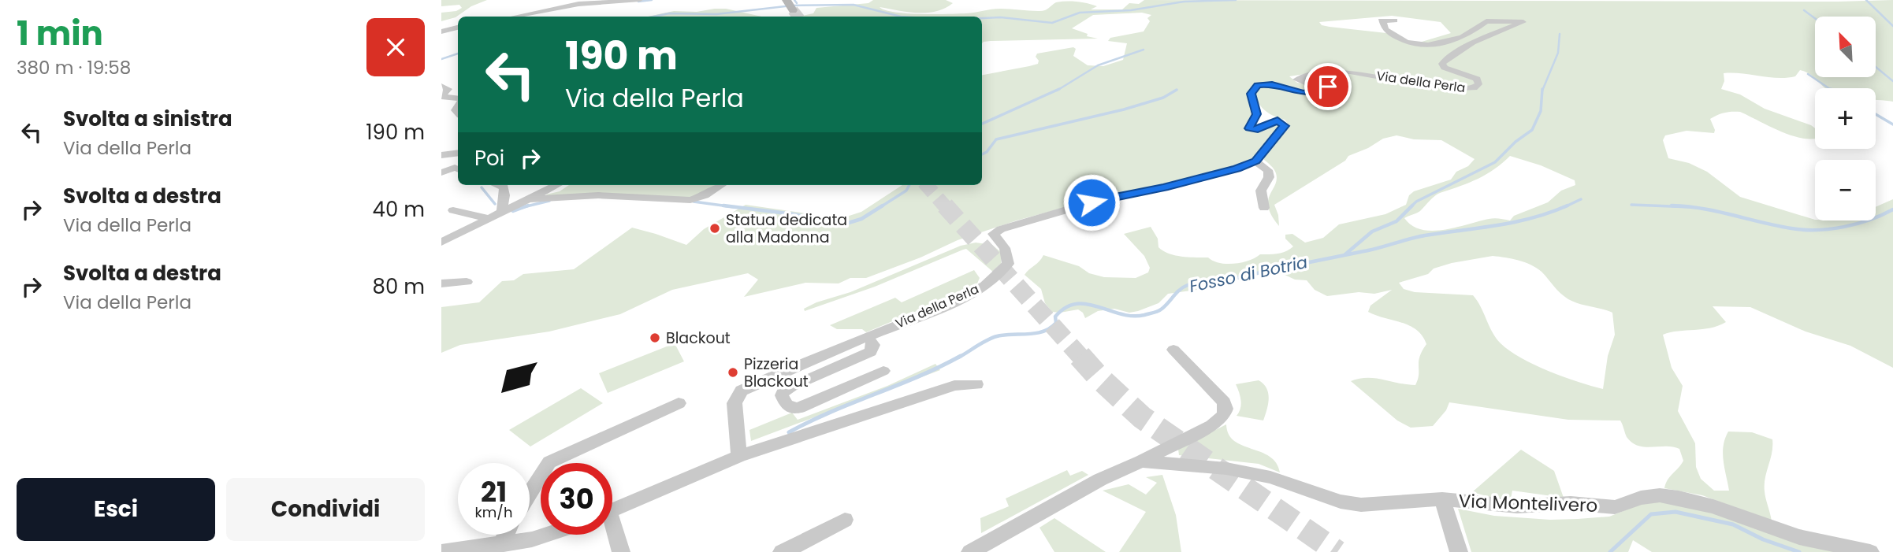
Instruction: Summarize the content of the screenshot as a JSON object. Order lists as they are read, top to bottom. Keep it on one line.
{"streets":{"street":["Via della Perla","Via Montelivero"]},"water":["Fosso di Botria"],"places":["Statua dedicata alla Madonna","Blackout","Pizzeria Blackout"],"north":"top left","page":{"heading":["1 min","380 m · 19:58"],"map_buttons":["+","−"],"turn":["190 m","Via della Perla"],"list":[{"name":"Svolta a sinistra","note":"Via della Perla","value":"190 m"},{"name":"Svolta a destra","note":"Via della Perla","value":"40 m"},{"name":"Svolta a destra","note":"Via della Perla","value":"80 m"}],"then":"Poi","speed":"21 km/h","limit":"30","buttons":["Esci","Condividi"]}}
